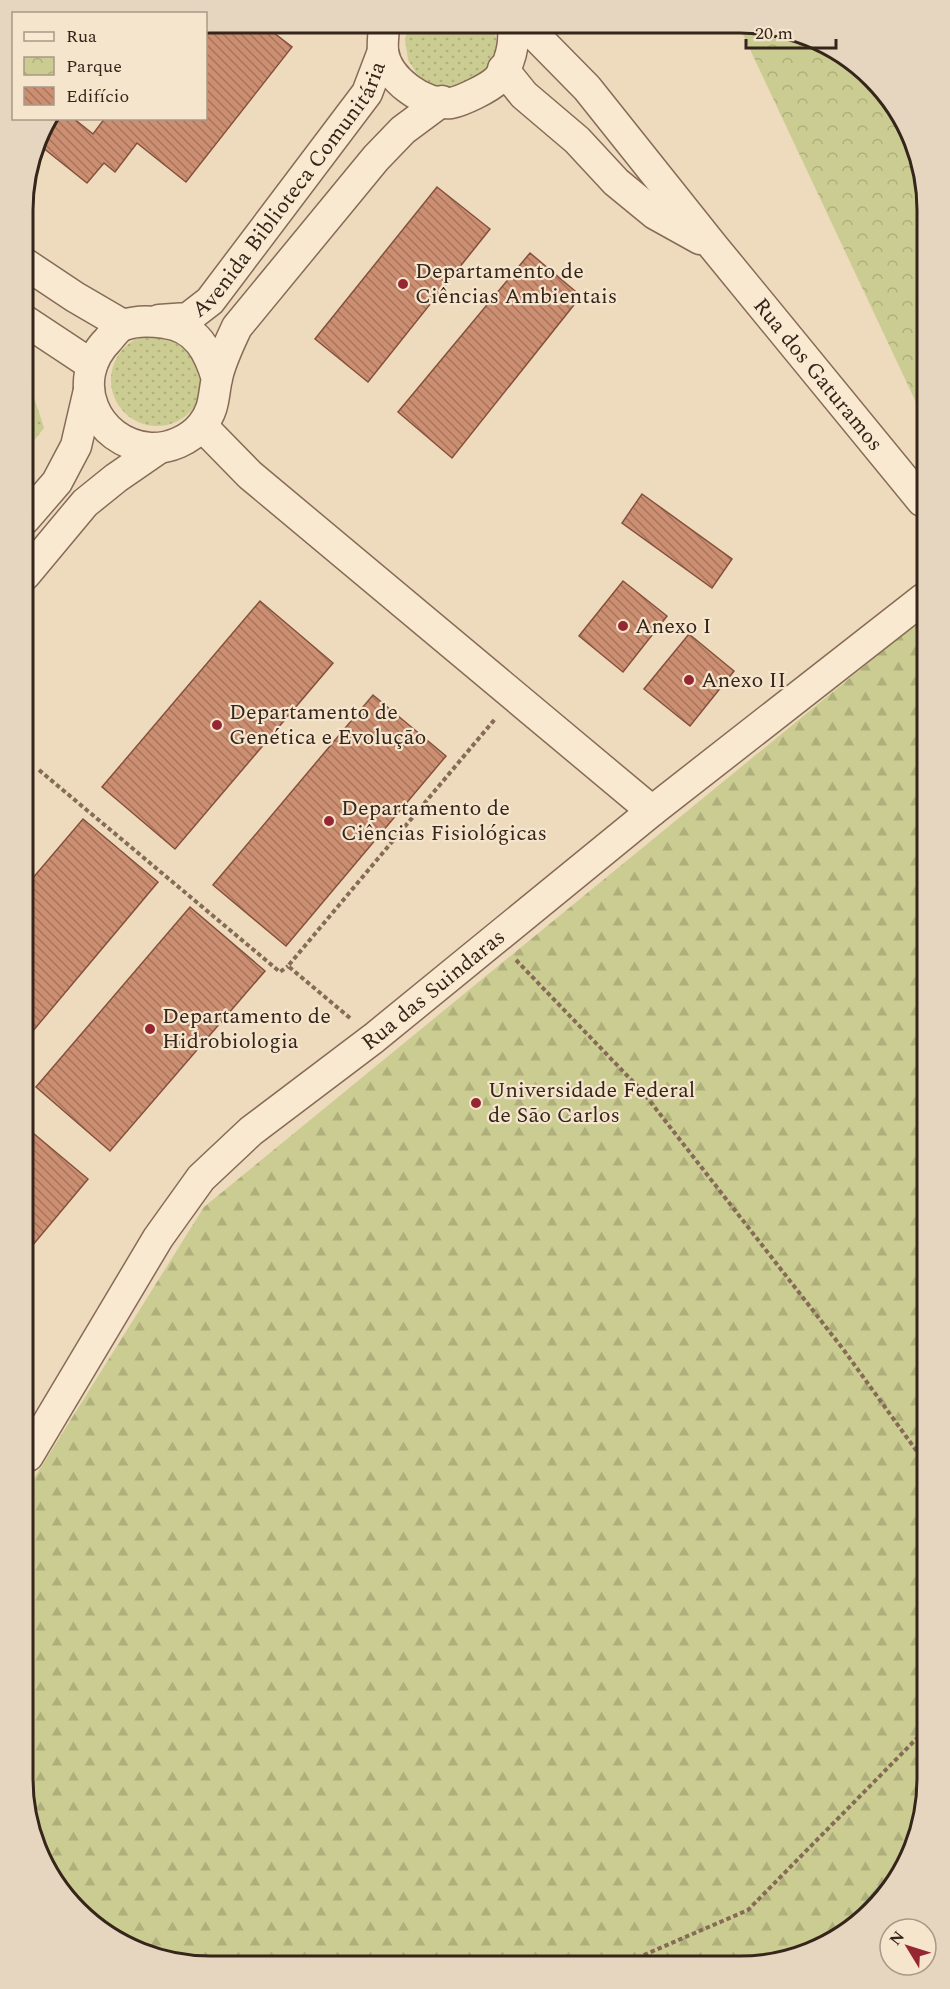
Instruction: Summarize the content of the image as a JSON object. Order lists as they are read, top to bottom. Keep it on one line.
{"streets":{"street":["Avenida Biblioteca Comunitária","Rua dos Gaturamos","Rua das Suindaras"]},"places":["Departamento de Ciências Ambientais","Anexo I","Anexo II","Departamento de Genética e Evolução","Departamento de Ciências Fisiológicas","Departamento de Hidrobiologia","Universidade Federal de São Carlos"],"legend":["Rua","Parque","Edifício"],"scale_bar":"20 m","north":"top left"}
